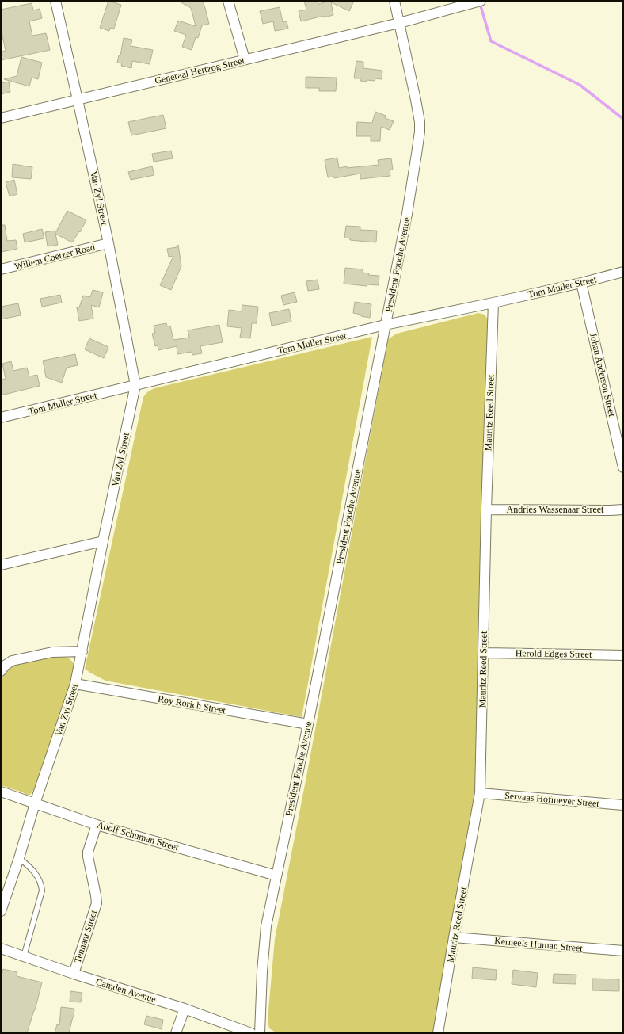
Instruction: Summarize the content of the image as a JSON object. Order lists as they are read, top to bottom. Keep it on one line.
{"streets":{"street":["Generaal Hertzog Street","Van Zyl Street","Willem Coetzer Road","President Fouche Avenue","Tom Muller Street","Johan Anderson Street","Mauritz Reed Street","Andries Wassenaar Street","Herold Edges Street","Roy Rorich Street","Servaas Hofmeyer Street","Adolf Schuman Street","Tennant Street","Kerneels Human Street","Camden Avenue"]},"crossings":[["Generaal Hertzog Street","Van Zyl Street"],["Generaal Hertzog Street","President Fouche Avenue"],["Van Zyl Street","Willem Coetzer Road"],["Van Zyl Street","Tom Muller Street"],["Van Zyl Street","Roy Rorich Street"],["Van Zyl Street","Adolf Schuman Street"],["President Fouche Avenue","Tom Muller Street"],["President Fouche Avenue","Roy Rorich Street"],["President Fouche Avenue","Adolf Schuman Street"],["Tom Muller Street","Johan Anderson Street"],["Tom Muller Street","Mauritz Reed Street"],["Mauritz Reed Street","Andries Wassenaar Street"],["Mauritz Reed Street","Herold Edges Street"],["Mauritz Reed Street","Servaas Hofmeyer Street"],["Mauritz Reed Street","Kerneels Human Street"],["Adolf Schuman Street","Tennant Street"],["Tennant Street","Camden Avenue"]]}
